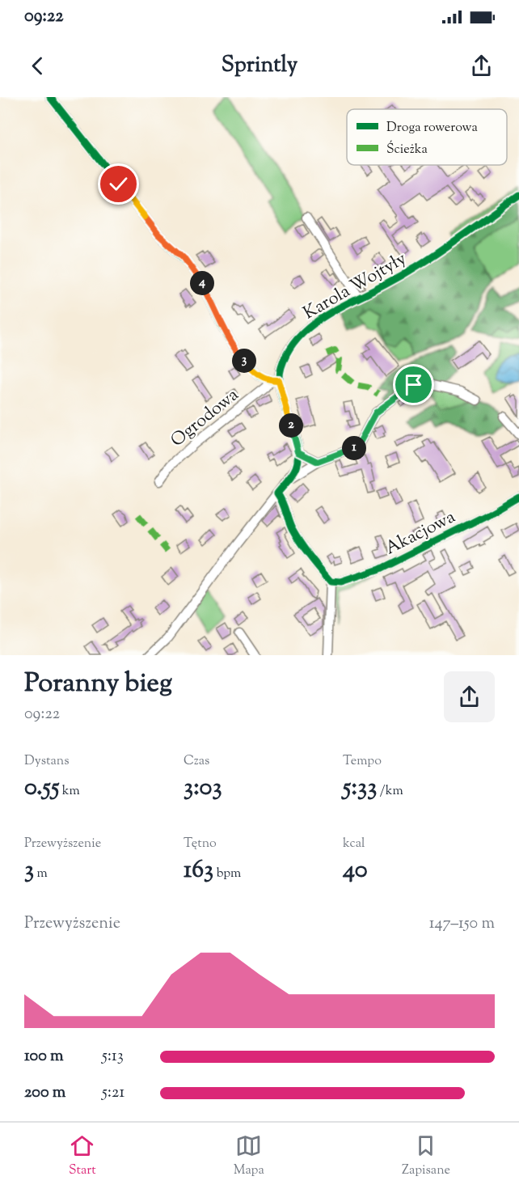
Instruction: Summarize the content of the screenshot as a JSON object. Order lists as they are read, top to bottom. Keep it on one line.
{"streets":{"street":["Karola Wojtyły","Ogrodowa","Akacjowa"]},"crossings":[["Karola Wojtyły","Ogrodowa"]],"legend":["Droga rowerowa","Ścieżka"],"page":{"status":"09:22","header":"Sprintly","pins":["4","3","2","1"],"heading":["Poranny bieg","09:22"],"stats":[["Dystans","0.55 km"],["Czas","3:03"],["Tempo","5:33 /km"],["Przewyższenie","3 m"],["Tętno","163 bpm"],["kcal","40"]],"chart":["Przewyższenie","147–150 m"],"list":[{"name":"100 m","note":"5:13"},{"name":"200 m","note":"5:21"}],"tabs":["Start","Mapa","Zapisane"]}}
